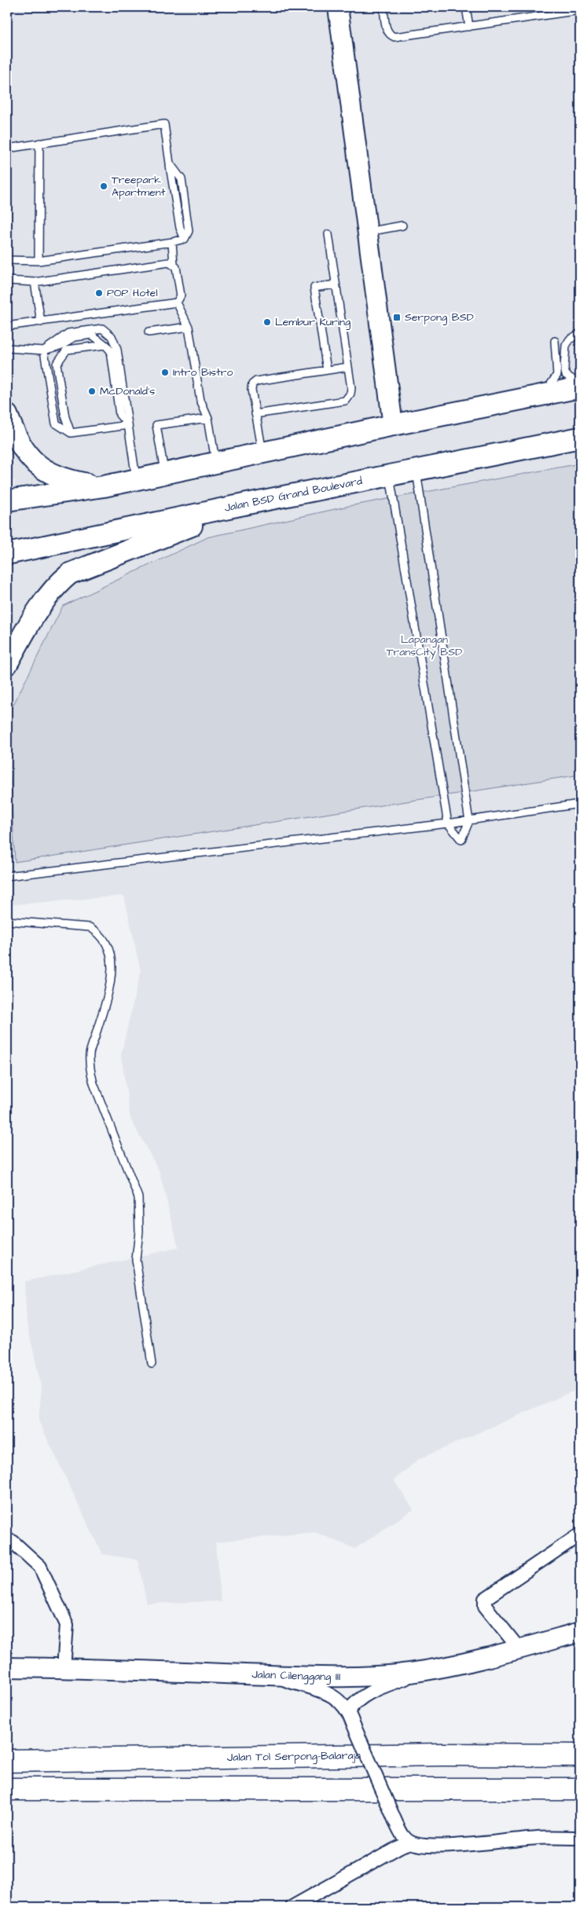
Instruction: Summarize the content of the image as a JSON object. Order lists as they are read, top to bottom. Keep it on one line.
{"streets":{"highway":["Jalan Tol Serpong–Balaraja"],"main road":["Jalan BSD Grand Boulevard"],"street":["Jalan Cilenggang III"]},"parks":["Lapangan TransCity BSD"],"places":{"other":["Treepark Apartment","POP Hotel","Lembur Kuring","Intro Bistro","McDonald's"],"transit":["Serpong BSD"]}}
